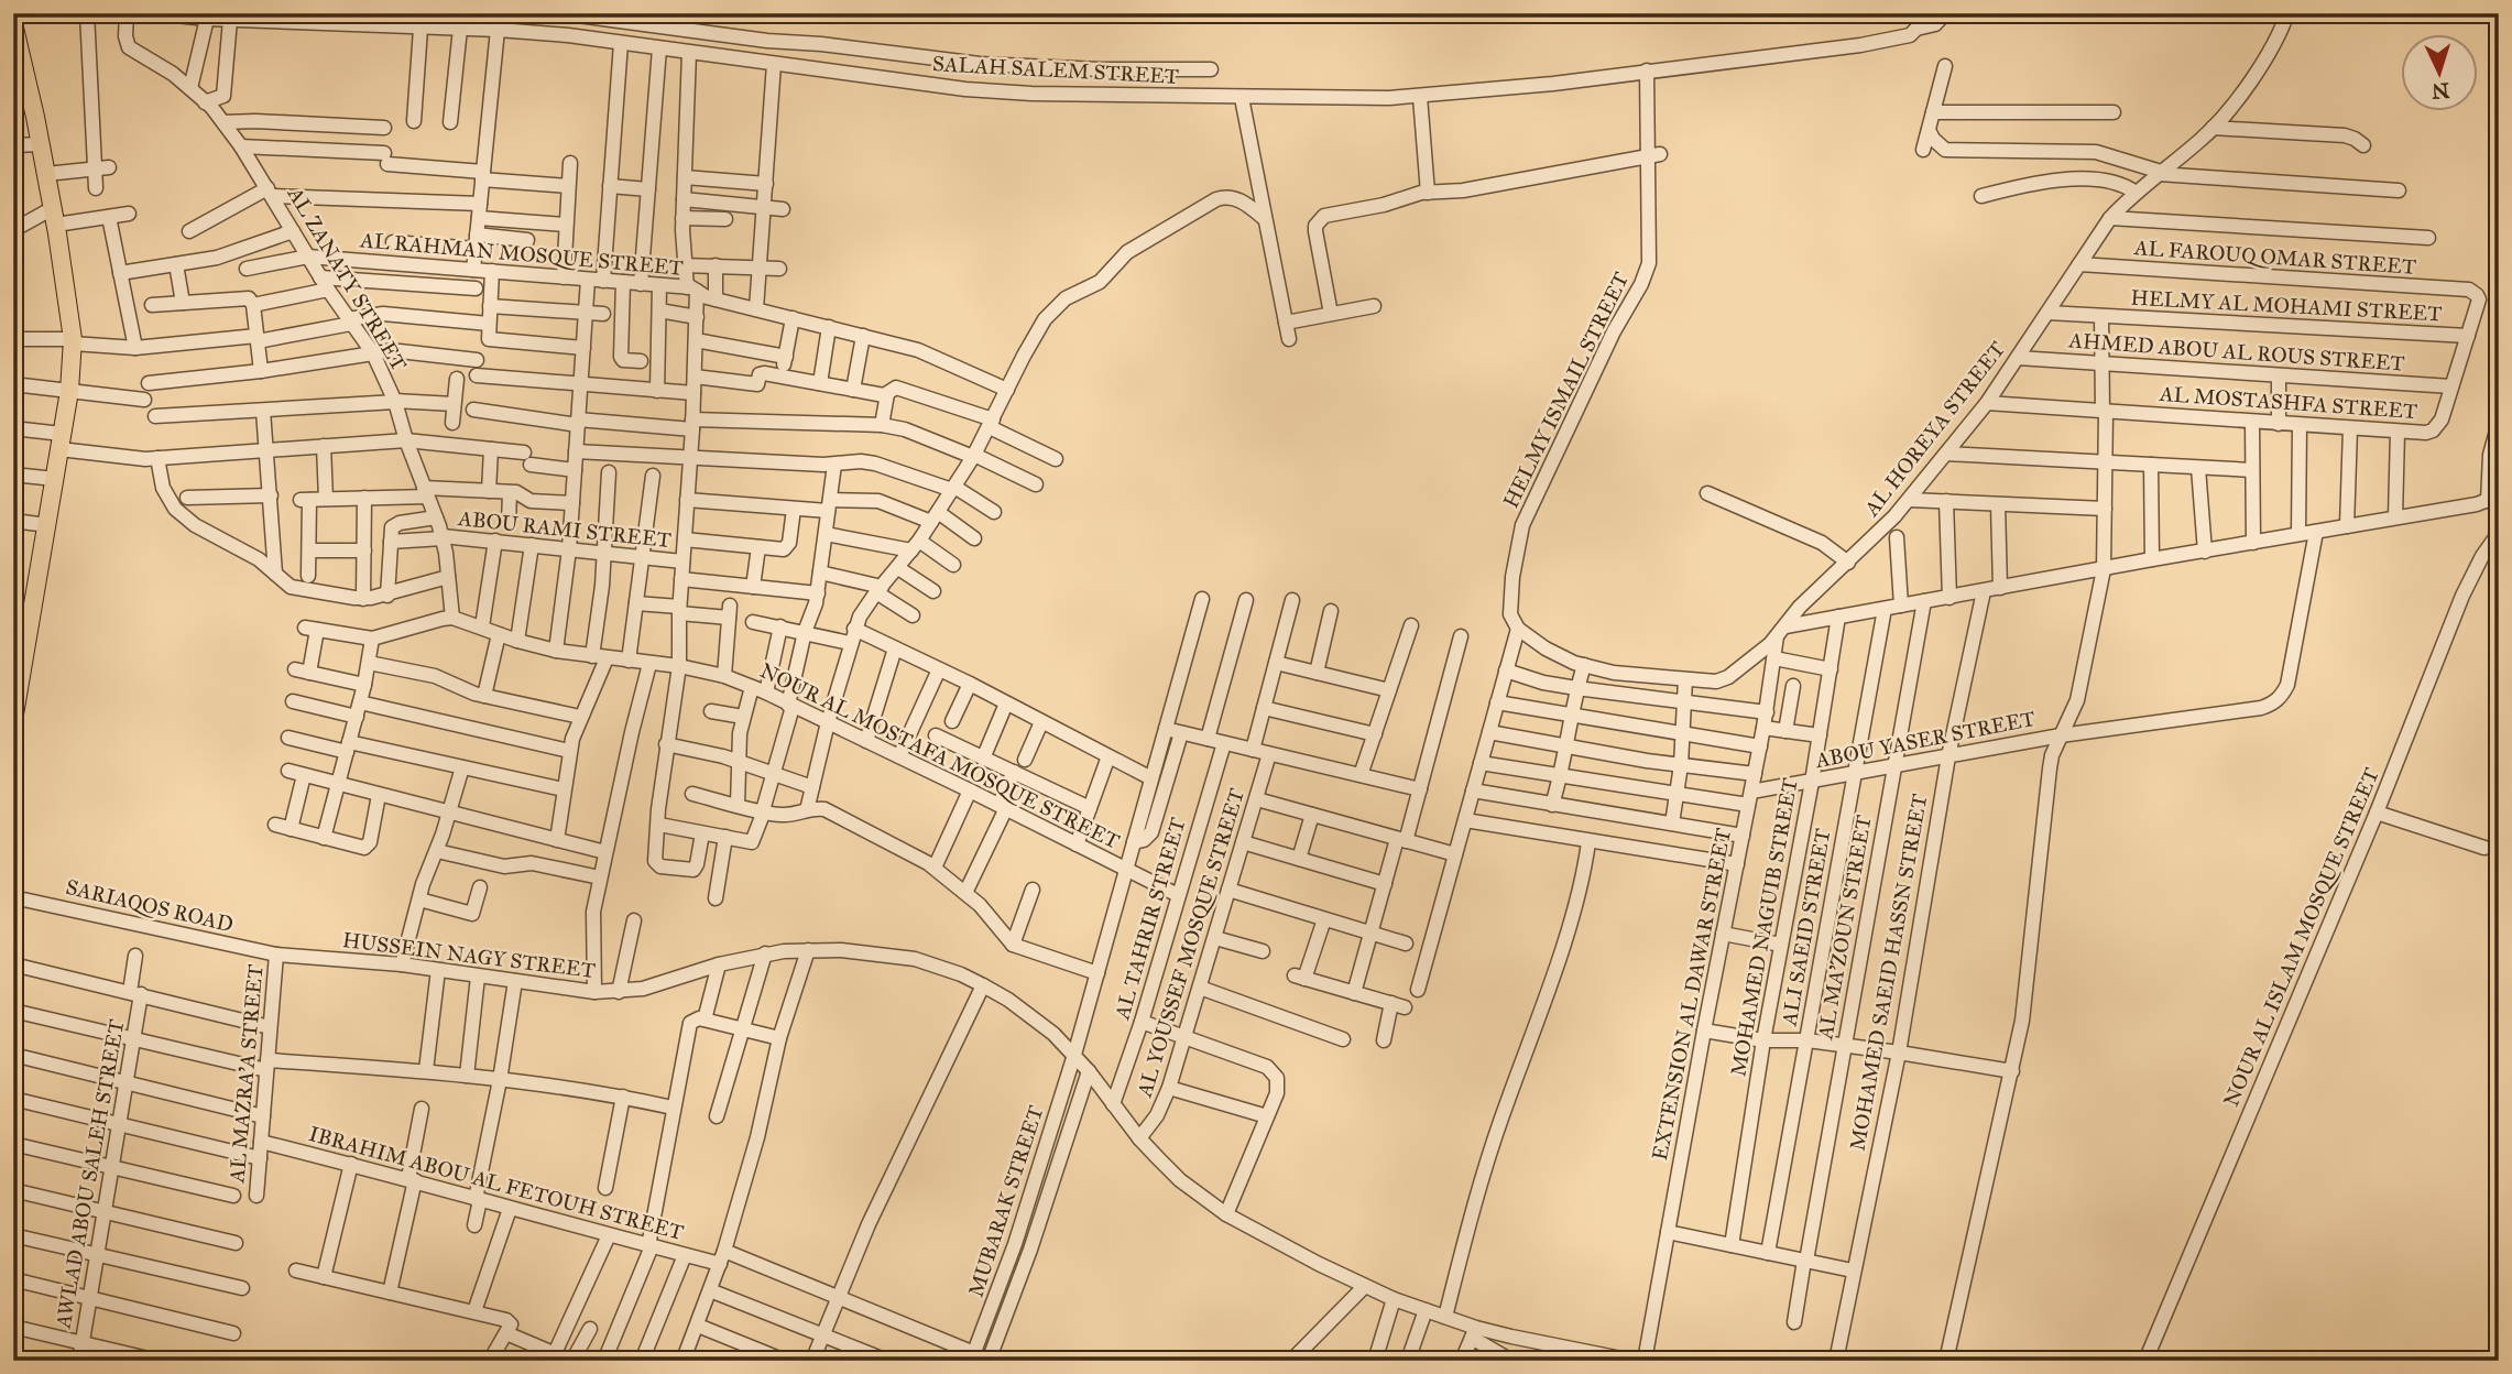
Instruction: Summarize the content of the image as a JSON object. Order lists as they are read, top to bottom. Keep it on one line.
{"streets":{"street":["SALAH SALEM STREET","AL RAHMAN MOSQUE STREET","AL FAROUQ OMAR STREET","AL ZANATY STREET","HELMY AL MOHAMI STREET","AHMED ABOU AL ROUS STREET","HELMY ISMAIL STREET","AL MOSTASHFA STREET","AL HOREYA STREET","ABOU RAMI STREET","ABOU YASER STREET","NOUR AL MOSTAFA MOSQUE STREET","SARIAQOS ROAD","AL TAHRIR STREET","MOHAMED NAGUIB STREET","ALI SAEID STREET","AL MA'ZOUN STREET","NOUR AL ISLAM MOSQUE STREET","AL YOUSSEF MOSQUE STREET","HUSSEIN NAGY STREET","MOHAMED SAEID HASSN STREET","EXTENSION AL DAWAR STREET","AL MAZRA'A STREET","AWLAD ABOU SALEH STREET","IBRAHIM ABOU AL FETOUH STREET","MUBARAK STREET"]},"crossings":[["SALAH SALEM STREET","HELMY ISMAIL STREET"],["AL RAHMAN MOSQUE STREET","AL ZANATY STREET"],["AL FAROUQ OMAR STREET","AL MOSTASHFA STREET"],["AL FAROUQ OMAR STREET","AL HOREYA STREET"],["AL ZANATY STREET","ABOU RAMI STREET"],["AL ZANATY STREET","NOUR AL MOSTAFA MOSQUE STREET"],["HELMY AL MOHAMI STREET","AHMED ABOU AL ROUS STREET"],["HELMY AL MOHAMI STREET","AL MOSTASHFA STREET"],["HELMY AL MOHAMI STREET","AL HOREYA STREET"],["HELMY AL MOHAMI STREET","ABOU YASER STREET"],["AHMED ABOU AL ROUS STREET","AL MOSTASHFA STREET"],["AHMED ABOU AL ROUS STREET","AL HOREYA STREET"],["HELMY ISMAIL STREET","AL HOREYA STREET"],["HELMY ISMAIL STREET","ABOU YASER STREET"],["AL MOSTASHFA STREET","AL HOREYA STREET"],["AL HOREYA STREET","EXTENSION AL DAWAR STREET"],["ABOU YASER STREET","MOHAMED NAGUIB STREET"],["ABOU YASER STREET","ALI SAEID STREET"],["ABOU YASER STREET","AL MA'ZOUN STREET"],["ABOU YASER STREET","MOHAMED SAEID HASSN STREET"],["ABOU YASER STREET","EXTENSION AL DAWAR STREET"],["NOUR AL MOSTAFA MOSQUE STREET","AL TAHRIR STREET"],["NOUR AL MOSTAFA MOSQUE STREET","MUBARAK STREET"],["SARIAQOS ROAD","HUSSEIN NAGY STREET"],["SARIAQOS ROAD","AL MAZRA'A STREET"],["AL TAHRIR STREET","HUSSEIN NAGY STREET"],["AL YOUSSEF MOSQUE STREET","HUSSEIN NAGY STREET"],["HUSSEIN NAGY STREET","AL MAZRA'A STREET"],["HUSSEIN NAGY STREET","MUBARAK STREET"],["AL MAZRA'A STREET","IBRAHIM ABOU AL FETOUH STREET"],["IBRAHIM ABOU AL FETOUH STREET","MUBARAK STREET"]],"north":"bottom"}
